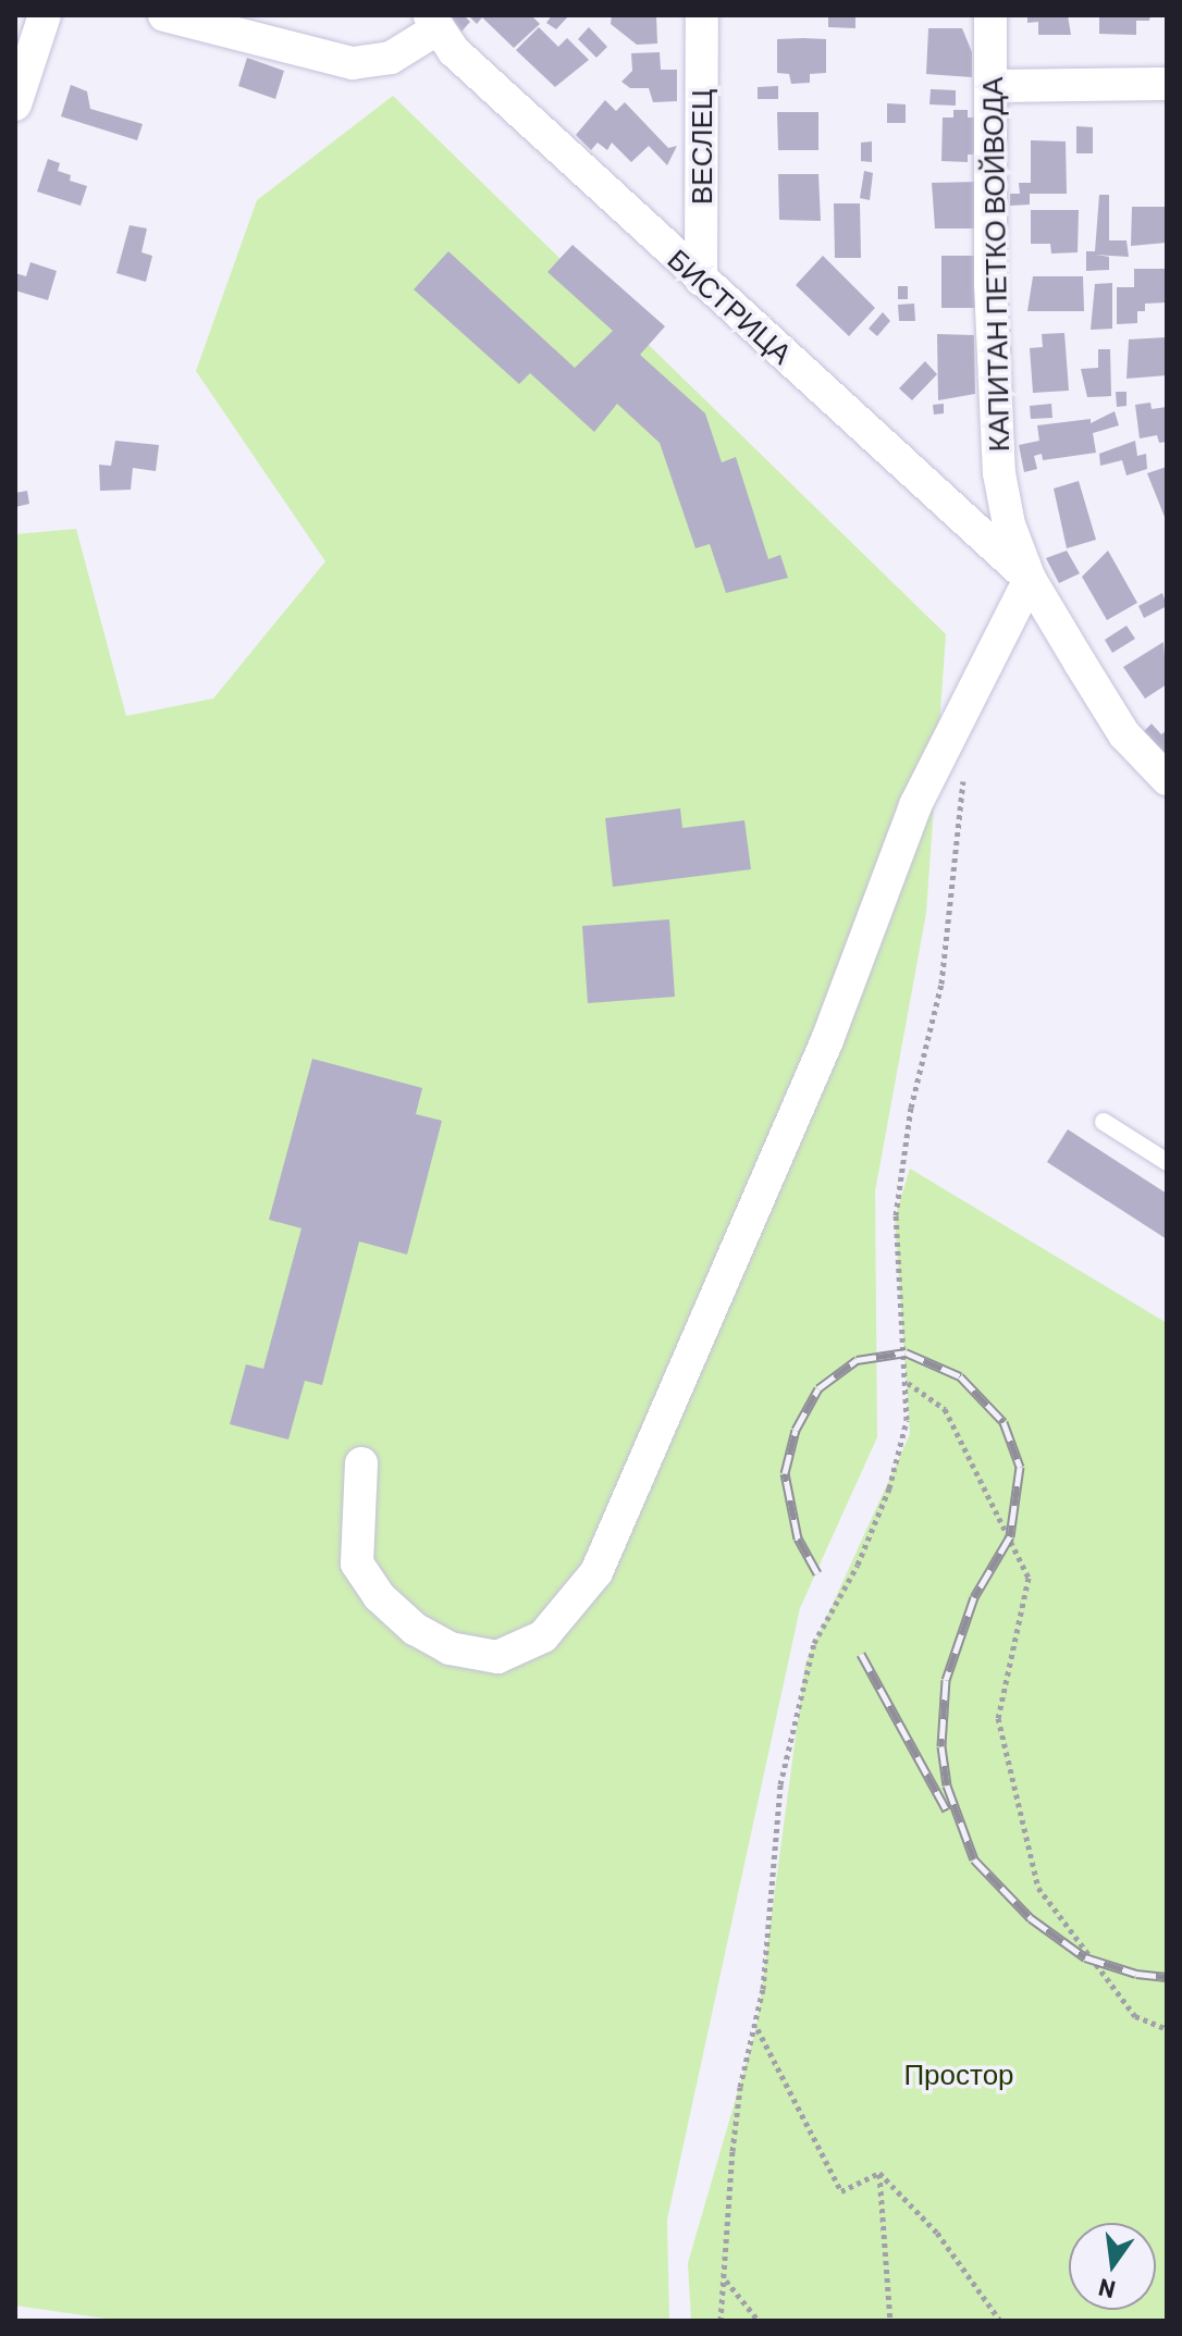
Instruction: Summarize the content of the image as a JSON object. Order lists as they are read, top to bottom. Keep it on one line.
{"streets":{"street":["ВЕСЛЕЦ","КАПИТАН ПЕТКО ВОЙВОДА","БИСТРИЦА"]},"crossings":[["ВЕСЛЕЦ","БИСТРИЦА"],["КАПИТАН ПЕТКО ВОЙВОДА","БИСТРИЦА"]],"parks":["Простор"],"north":"bottom"}
